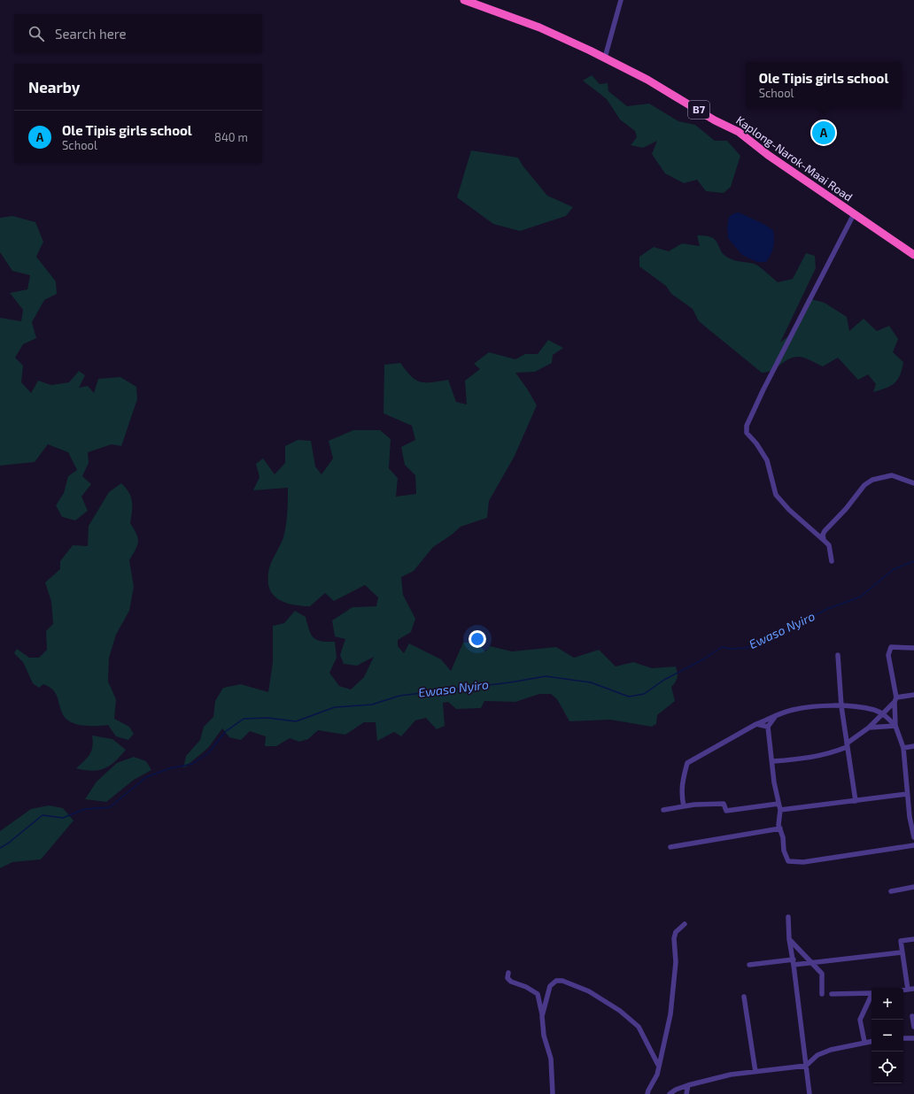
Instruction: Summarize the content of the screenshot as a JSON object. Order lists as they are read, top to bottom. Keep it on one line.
{"streets":{"highway":["B7","Kaplong-Narok-Maai Road"]},"water":["Ewaso Nyiro"],"page":{"search":"Search here","popup":["Ole Tipis girls school","School"],"heading":"Nearby","list":[{"mark":"A","name":"Ole Tipis girls school","note":"School","value":"840 m"}],"pins":"A","map_buttons":["+","−"]}}
